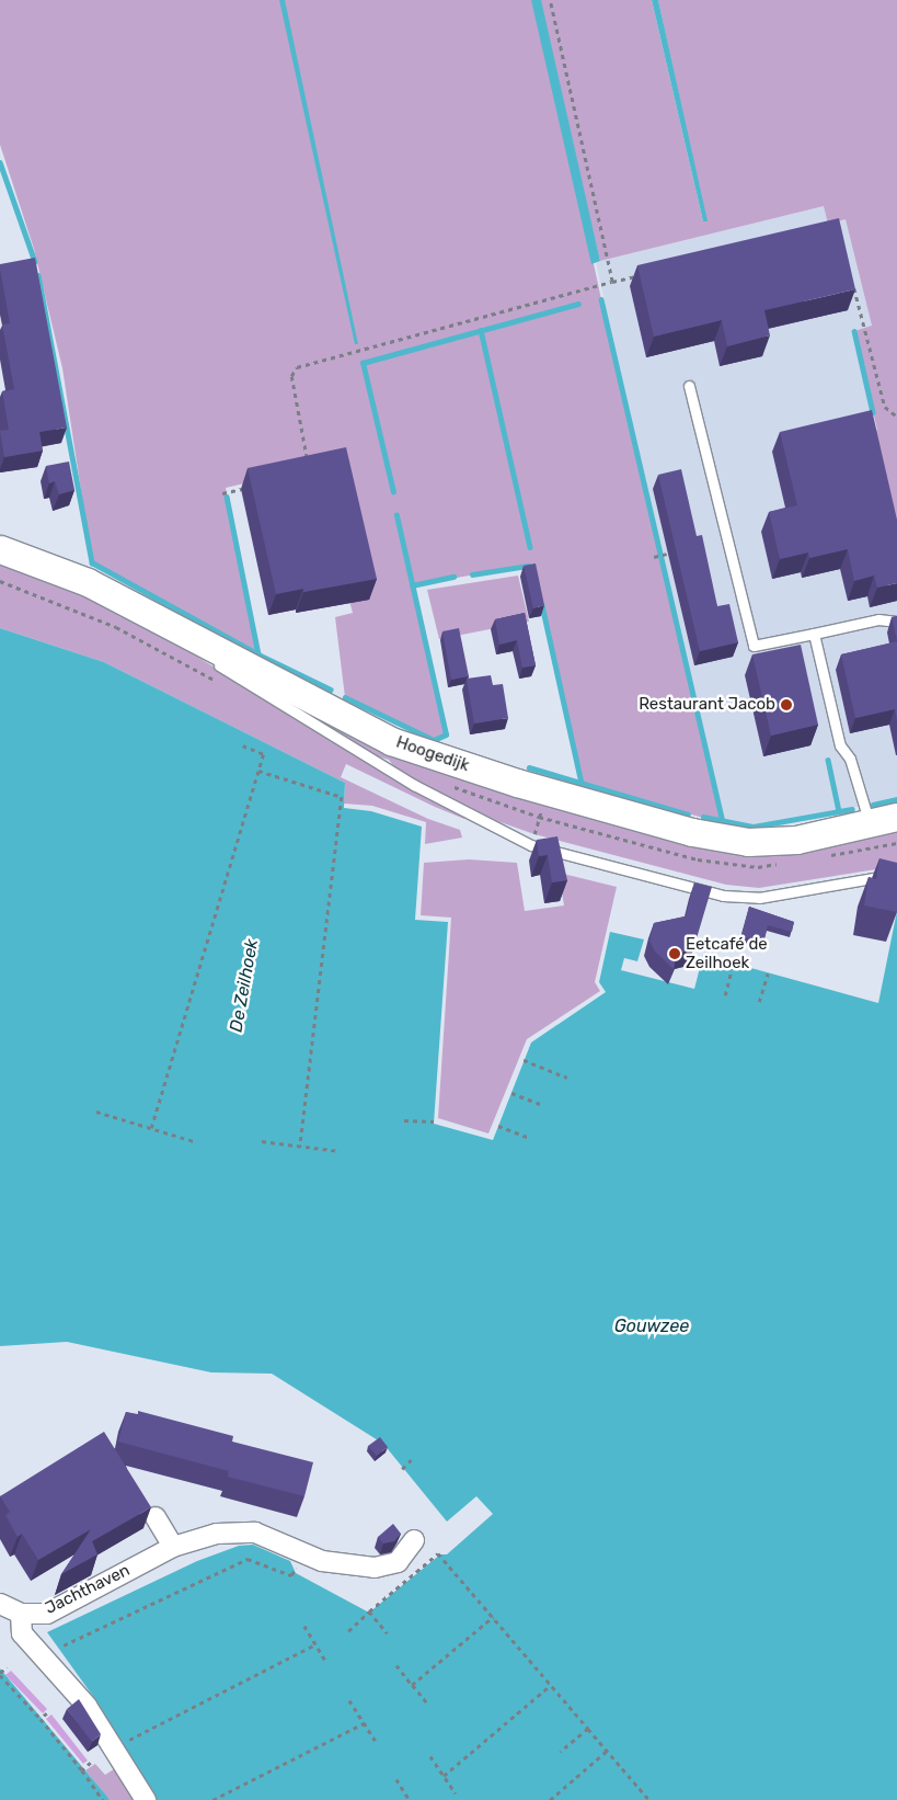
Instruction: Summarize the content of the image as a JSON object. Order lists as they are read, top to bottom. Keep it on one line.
{"streets":{"street":["Hoogedijk","Jachthaven"]},"water":["De Zeilhoek","Gouwzee"],"places":["Restaurant Jacob","Eetcafé de Zeilhoek"]}
